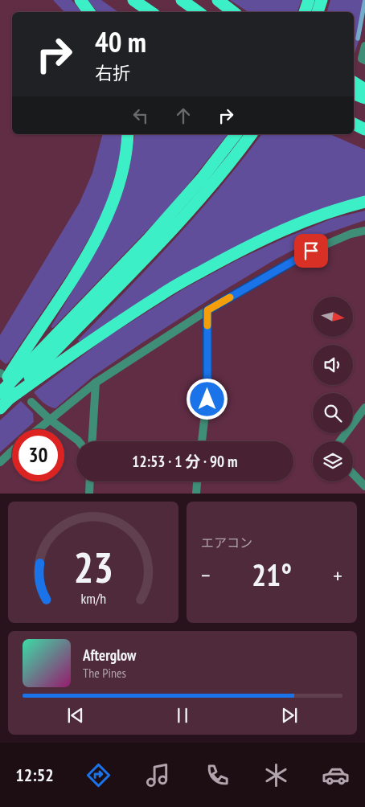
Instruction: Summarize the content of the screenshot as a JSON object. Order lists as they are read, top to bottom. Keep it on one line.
{"north":"right","page":{"turn":["40 m","右折"],"limit":"30","trip":"12:53 · 1 分 · 90 m","tile":"エアコン","heat":["−","21°","+"],"song":["Afterglow","The Pines"],"tabs":"12:52","gauge":["23","km/h"]}}
